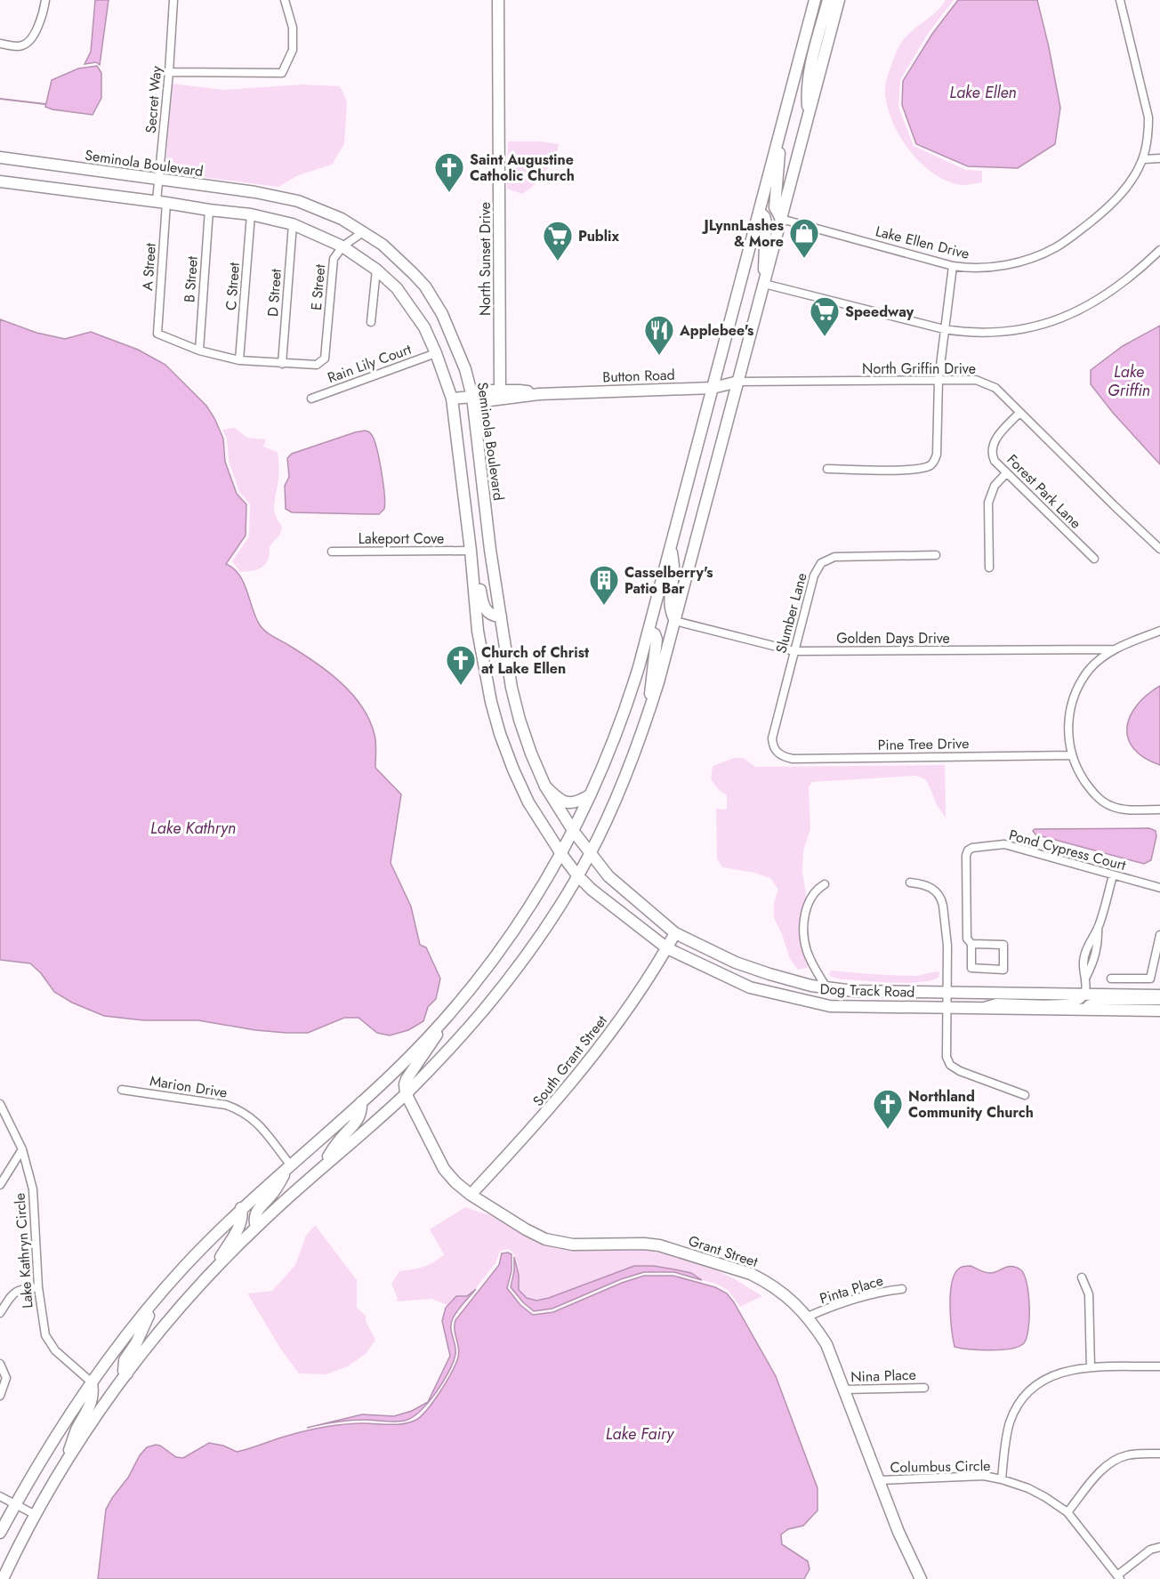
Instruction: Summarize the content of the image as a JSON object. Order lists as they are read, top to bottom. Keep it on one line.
{"streets":{"main road":["Seminola Boulevard","North Sunset Drive","Button Road","Dog Track Road","South Grant Street","Grant Street"],"street":["Secret Way","Lake Ellen Drive","A Street","B Street","C Street","E Street","D Street","Rain Lily Court","North Griffin Drive","Forest Park Lane","Lakeport Cove","Slumber Lane","Golden Days Drive","Pine Tree Drive","Pond Cypress Court","Marion Drive","Lake Kathryn Circle","Pinta Place","Nina Place","Columbus Circle"]},"crossings":[["Secret Way","Seminola Boulevard"],["Secret Way","A Street"],["Seminola Boulevard","Button Road"],["Seminola Boulevard","Dog Track Road"],["North Sunset Drive","Button Road"],["A Street","B Street"],["E Street","D Street"],["North Griffin Drive","Button Road"],["North Griffin Drive","Forest Park Lane"],["Slumber Lane","Golden Days Drive"],["Slumber Lane","Pine Tree Drive"],["Dog Track Road","South Grant Street"],["South Grant Street","Grant Street"],["Grant Street","Pinta Place"],["Grant Street","Nina Place"],["Grant Street","Columbus Circle"]],"water":["Lake Ellen","Lake Griffin","Lake Kathryn","Lake Fairy"],"places":{"church":["Saint Augustine Catholic Church","Church of Christ at Lake Ellen","Northland Community Church"],"shop":["JLynnLashes & More"],"supermarket":["Publix","Speedway"],"restaurant":["Applebee's"],"building":["Casselberry's Patio Bar"]}}
